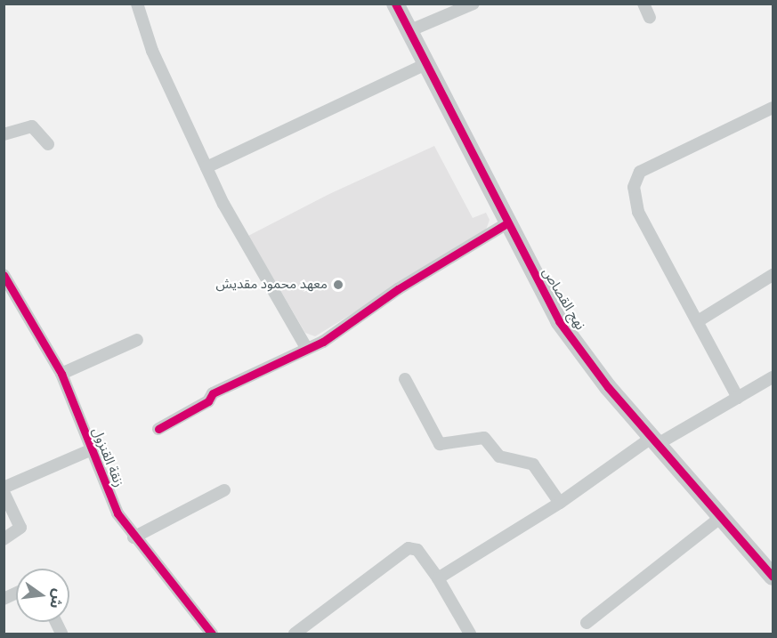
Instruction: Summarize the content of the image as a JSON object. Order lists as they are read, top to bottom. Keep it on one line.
{"streets":{"street":["نهج القصاص","زنقة القنزول"]},"places":["معهد محمود مقديش"],"north":"right"}
